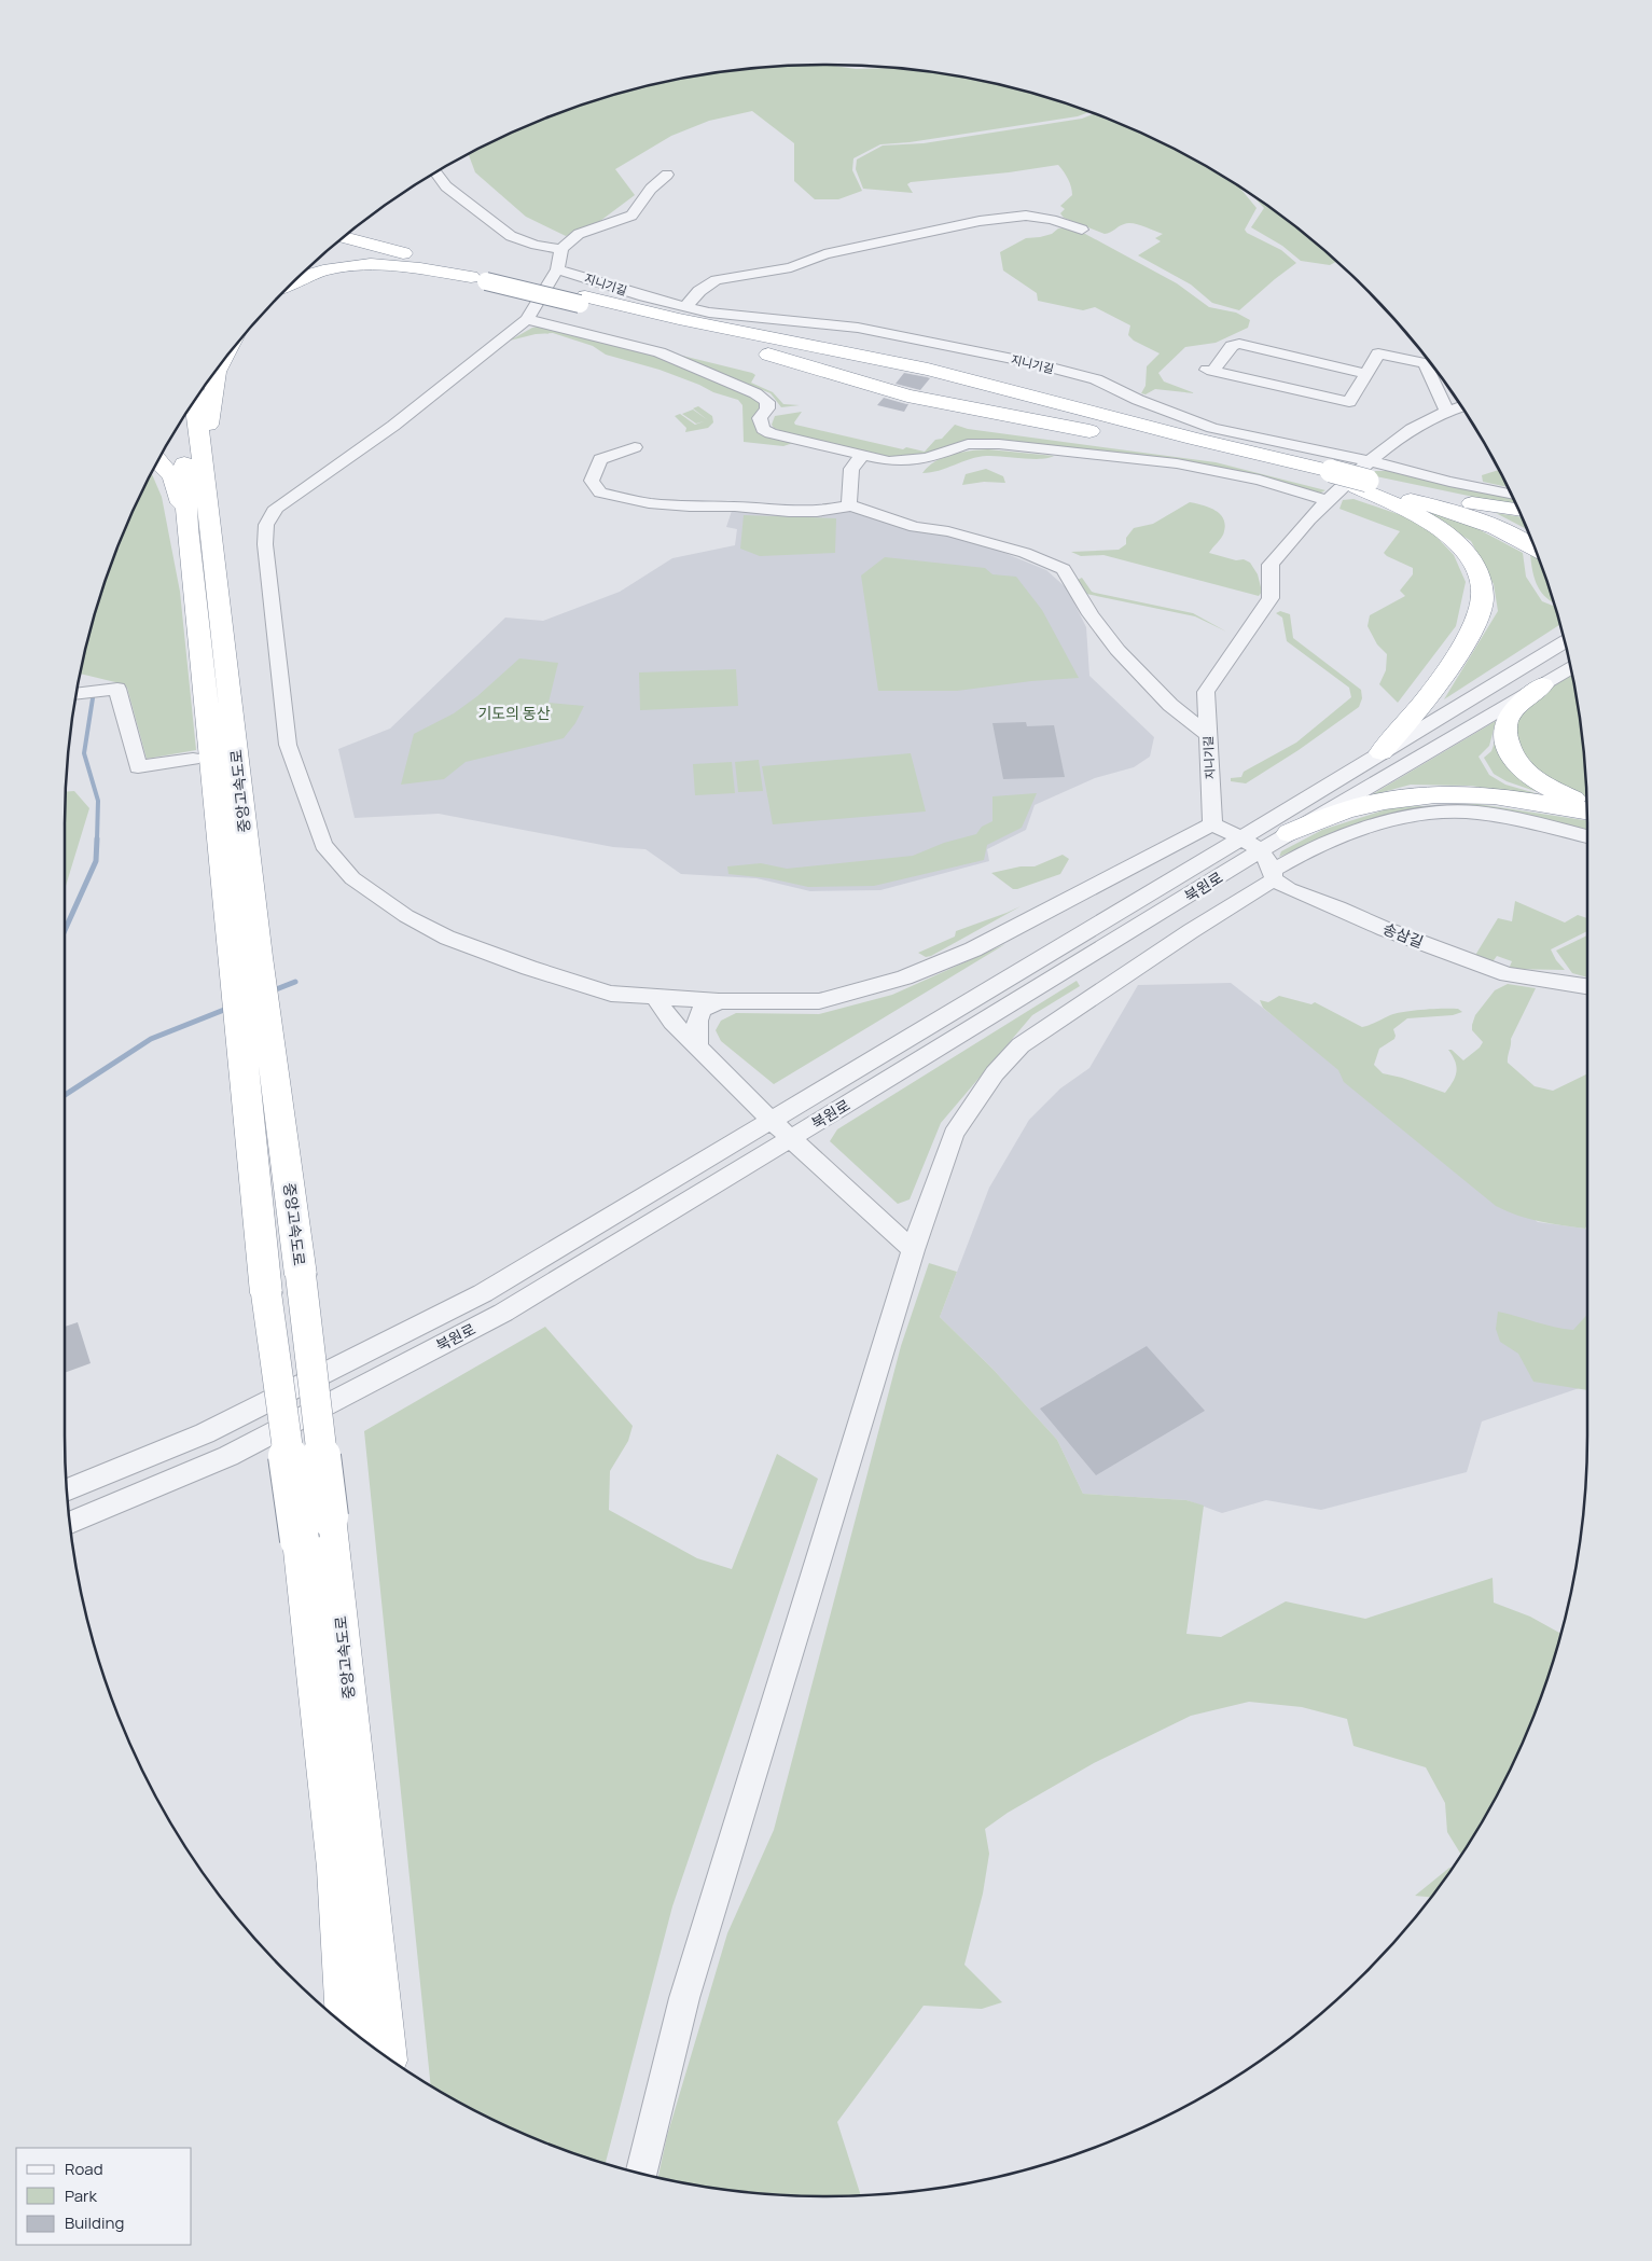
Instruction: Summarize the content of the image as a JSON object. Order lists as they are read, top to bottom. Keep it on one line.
{"streets":{"highway":["중앙고속도로"],"street":["지니기길","북원로","송삼길"]},"parks":["기도의 동산"],"legend":["Road","Park","Building"]}
